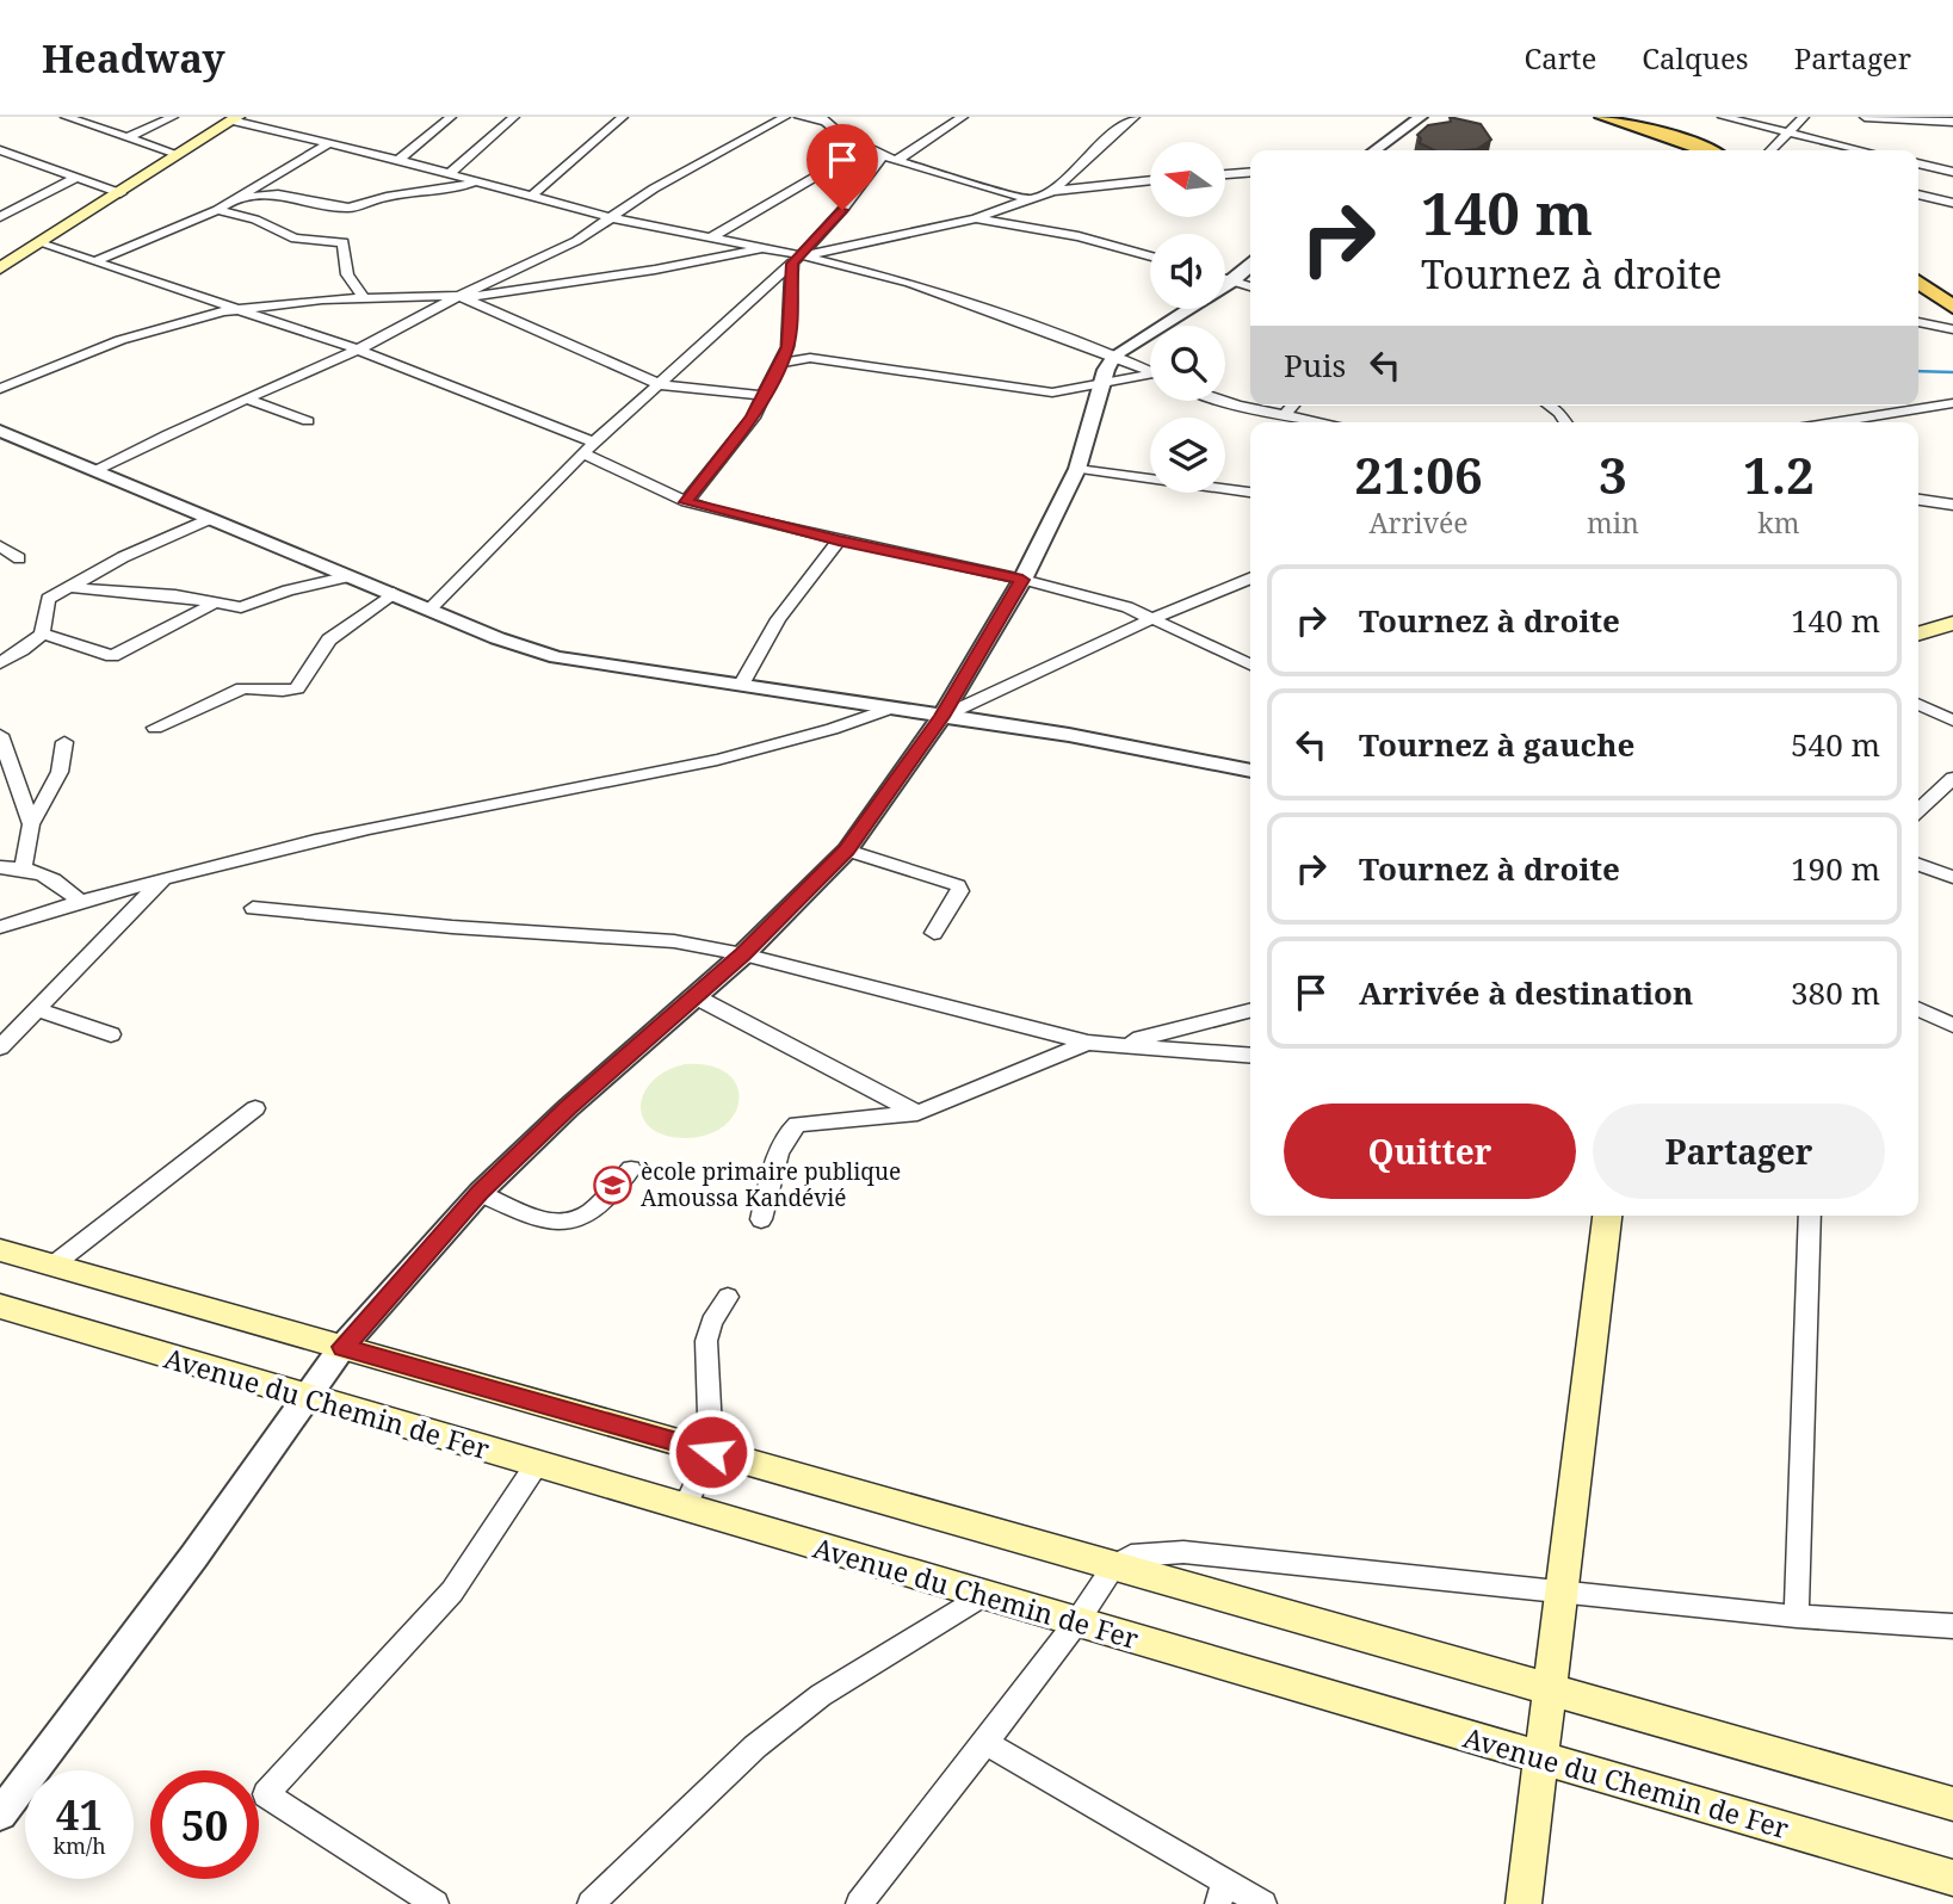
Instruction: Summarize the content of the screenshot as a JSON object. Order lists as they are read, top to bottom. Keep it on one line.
{"streets":{"main road":["Avenue du Chemin de Fer"]},"places":{"school or university":["ècole primaire publique Amoussa Kandévié"]},"north":"left","page":{"header":"Headway","nav":["Carte","Calques","Partager"],"turn":["140 m","Tournez à droite"],"then":"Puis","eta":["21:06","Arrivée","3","min","1.2","km"],"list":[{"name":"Tournez à droite","value":"140 m"},{"name":"Tournez à gauche","value":"540 m"},{"name":"Tournez à droite","value":"190 m"},{"name":"Arrivée à destination","value":"380 m"}],"buttons":["Quitter","Partager"],"speed":"41 km/h","limit":"50"}}
